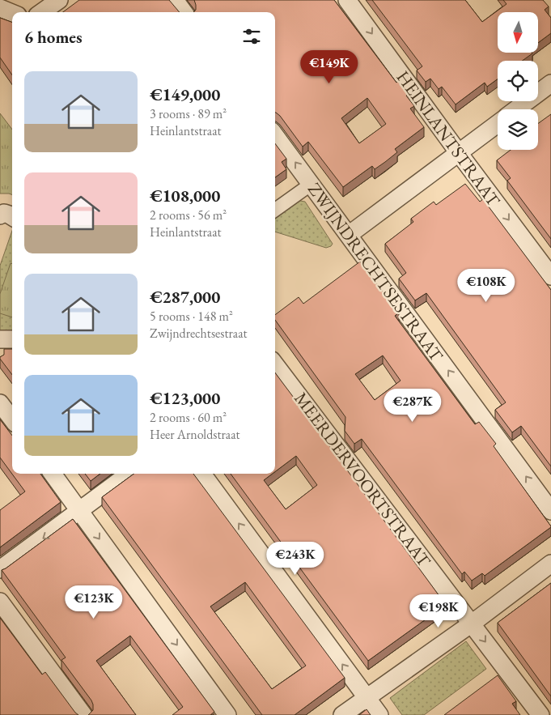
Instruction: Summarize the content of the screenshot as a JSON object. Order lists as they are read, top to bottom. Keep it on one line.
{"streets":{"street":["HEINLANTSTRAAT","ZWIJNDRECHTSESTRAAT","MEERDERVOORTSTRAAT"]},"one_way":["HEINLANTSTRAAT","ZWIJNDRECHTSESTRAAT"],"north":"bottom","page":{"heading":"6 homes","price":["€149K","€108K","€287K","€243K","€123K","€198K"],"list":[{"name":"€149,000","note":"3 rooms · 89 m² · Heinlantstraat"},{"name":"€108,000","note":"2 rooms · 56 m² · Heinlantstraat"},{"name":"€287,000","note":"5 rooms · 148 m² · Zwijndrechtsestraat"},{"name":"€123,000","note":"2 rooms · 60 m² · Heer Arnoldstraat"}]}}
